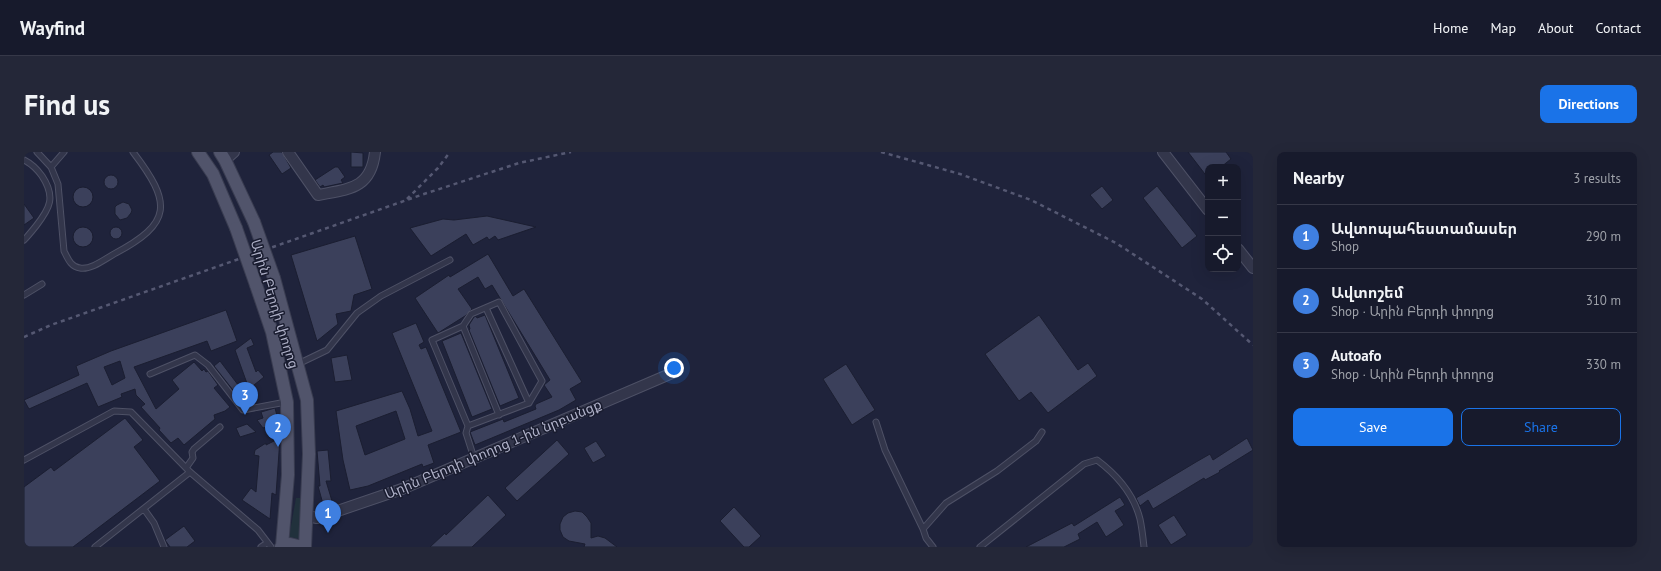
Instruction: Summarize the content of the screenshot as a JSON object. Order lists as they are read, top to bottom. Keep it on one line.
{"streets":{"main road":["Արին Բերդի փողոց"],"street":["Արին Բերդի փողոց 1-ին նրբանցք"]},"crossings":[["Արին Բերդի փողոց","Արին Բերդի փողոց 1-ին նրբանցք"]],"page":{"header":"Wayfind","nav":["Home","Map","About","Contact"],"buttons":["Directions",["Save","Share"]],"title":"Find us","heading":["Nearby","3 results"],"map_buttons":["+","−"],"list":[{"mark":"1","name":"Ավտոպահեստամասեր","note":"Shop","value":"290 m"},{"mark":"2","name":"Ավտոշեմ","note":"Shop · Արին Բերդի փողոց","value":"310 m"},{"mark":"3","name":"Autoafo","note":"Shop · Արին Բերդի փողոց","value":"330 m"}],"pins":["3","2","1"]}}
